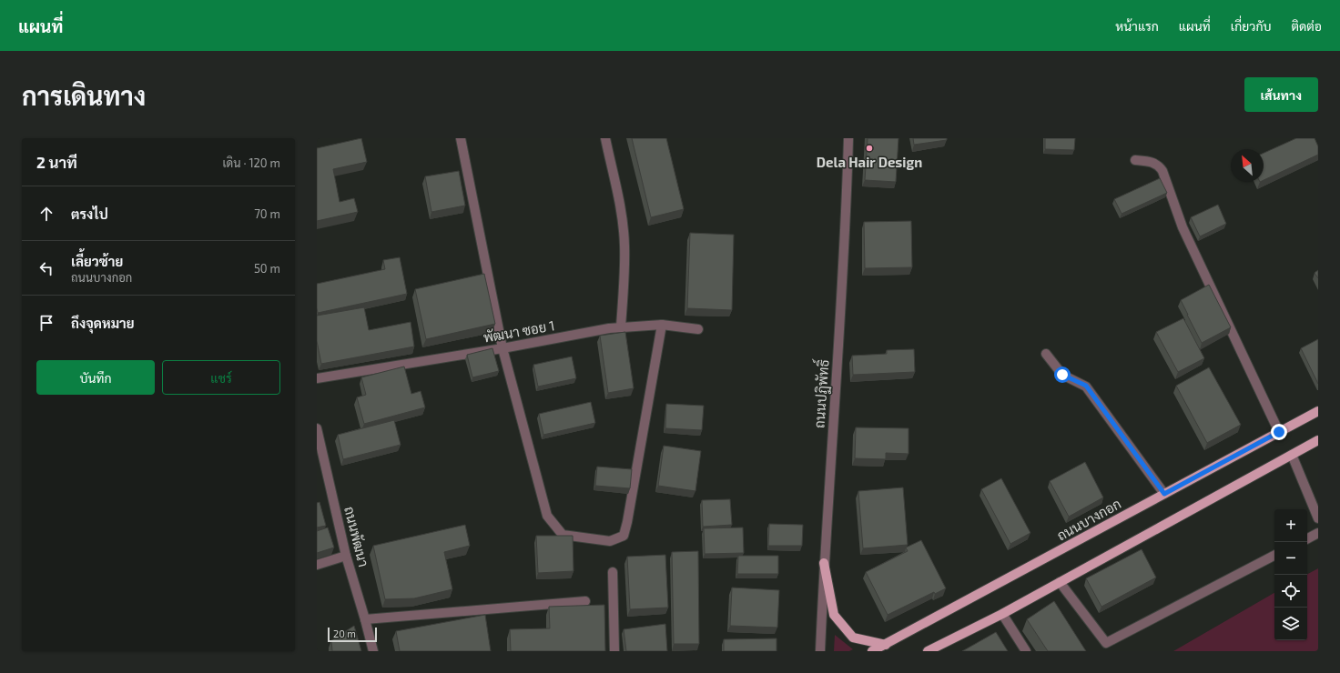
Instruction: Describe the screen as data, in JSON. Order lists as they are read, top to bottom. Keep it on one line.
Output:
{"streets":{"main road":["ถนนบางกอก"],"street":["พัฒนา ซอย 1","ถนนปฏิพัทธิ์","ถนนพัฒนา"]},"places":["Dela Hair Design"],"scale_bar":"20 m","north":"top left","page":{"header":"แผนที่","nav":["หน้าแรก","แผนที่","เกี่ยวกับ","ติดต่อ"],"buttons":["เส้นทาง",["บันทึก","แชร์"]],"title":"การเดินทาง","heading":["2 นาที","เดิน · 120 m"],"list":[["ตรงไป","70 m"],["เลี้ยวซ้าย","ถนนบางกอก","50 m"],"ถึงจุดหมาย"],"map_buttons":["+","−"],"scale":"20 m"}}
